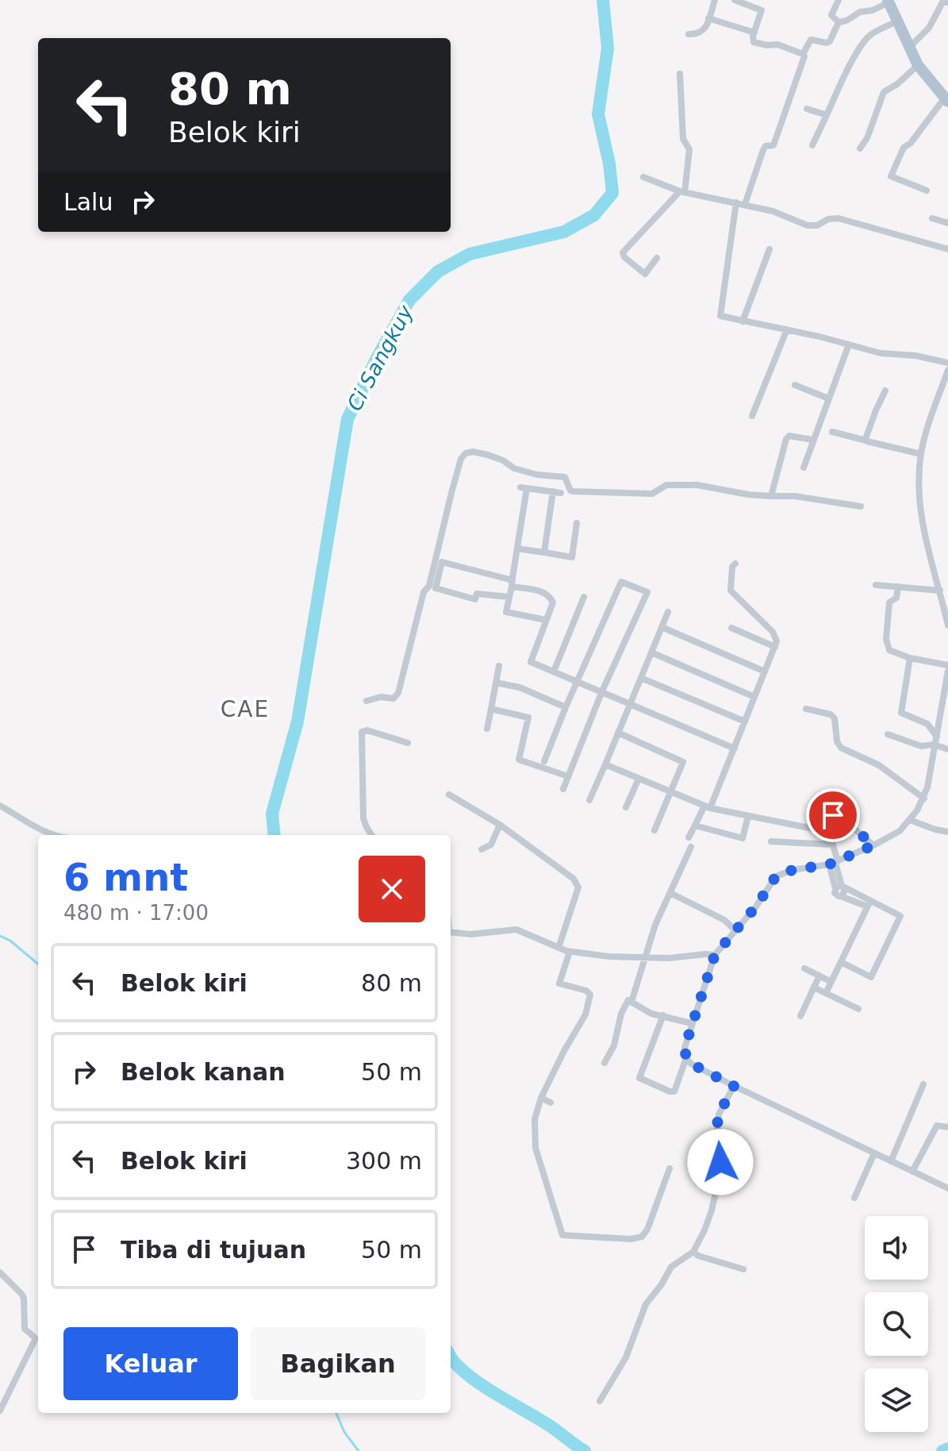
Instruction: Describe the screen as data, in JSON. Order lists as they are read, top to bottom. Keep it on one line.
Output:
{"districts":["CAE"],"water":["Ci Sangkuy"],"page":{"turn":["80 m","Belok kiri"],"then":"Lalu","heading":["6 mnt","480 m · 17:00"],"list":[{"name":"Belok kiri","value":"80 m"},{"name":"Belok kanan","value":"50 m"},{"name":"Belok kiri","value":"300 m"},{"name":"Tiba di tujuan","value":"50 m"}],"buttons":["Keluar","Bagikan"]}}
